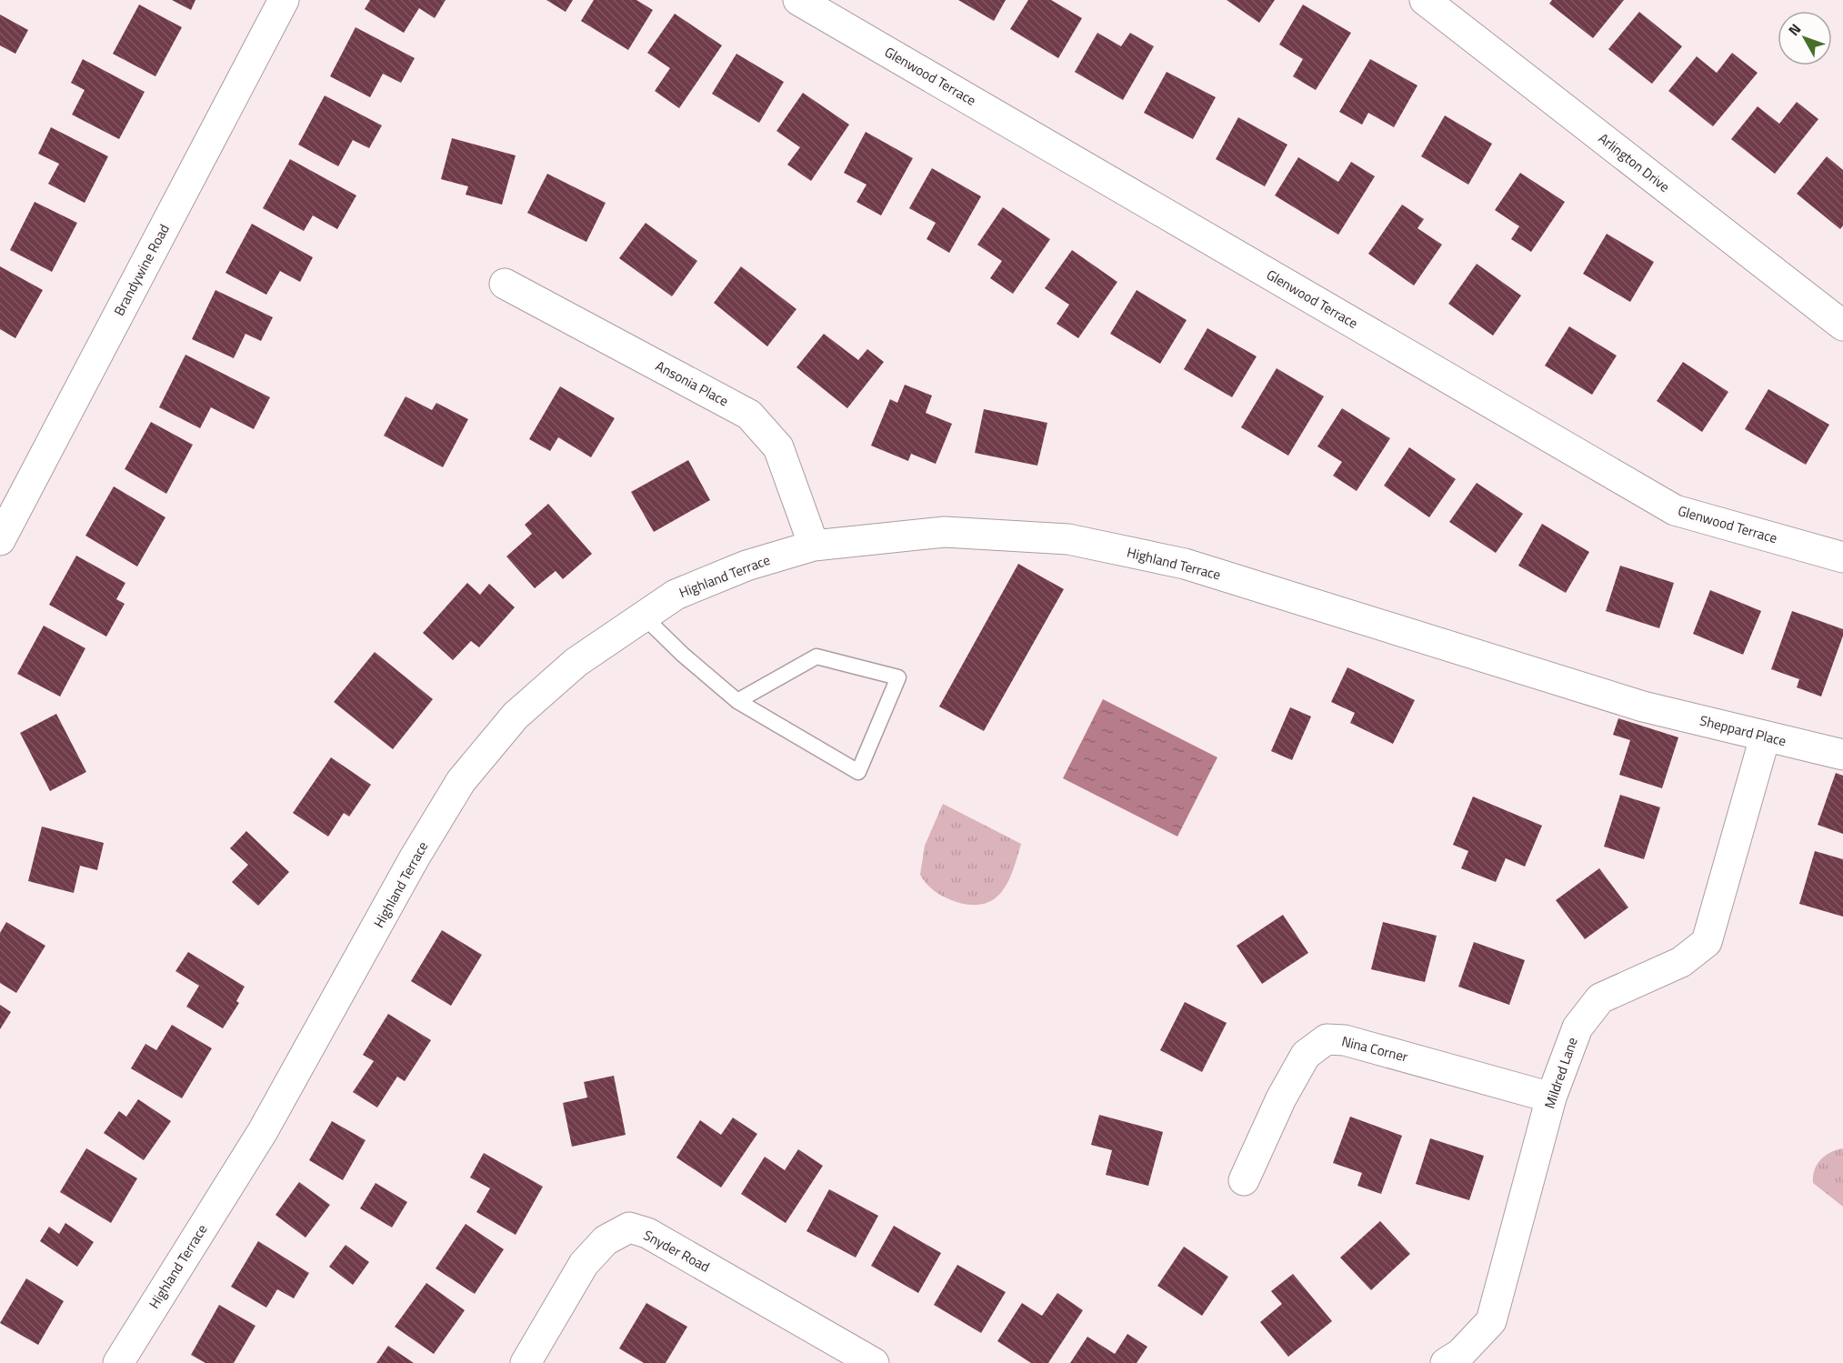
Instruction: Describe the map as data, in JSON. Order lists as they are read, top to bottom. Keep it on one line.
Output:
{"streets":{"street":["Glenwood Terrace","Arlington Drive","Brandywine Road","Ansonia Place","Highland Terrace","Sheppard Place","Nina Corner","Mildred Lane","Snyder Road"]},"crossings":[["Ansonia Place","Highland Terrace"],["Highland Terrace","Sheppard Place"],["Sheppard Place","Mildred Lane"],["Nina Corner","Mildred Lane"]],"north":"top left"}
